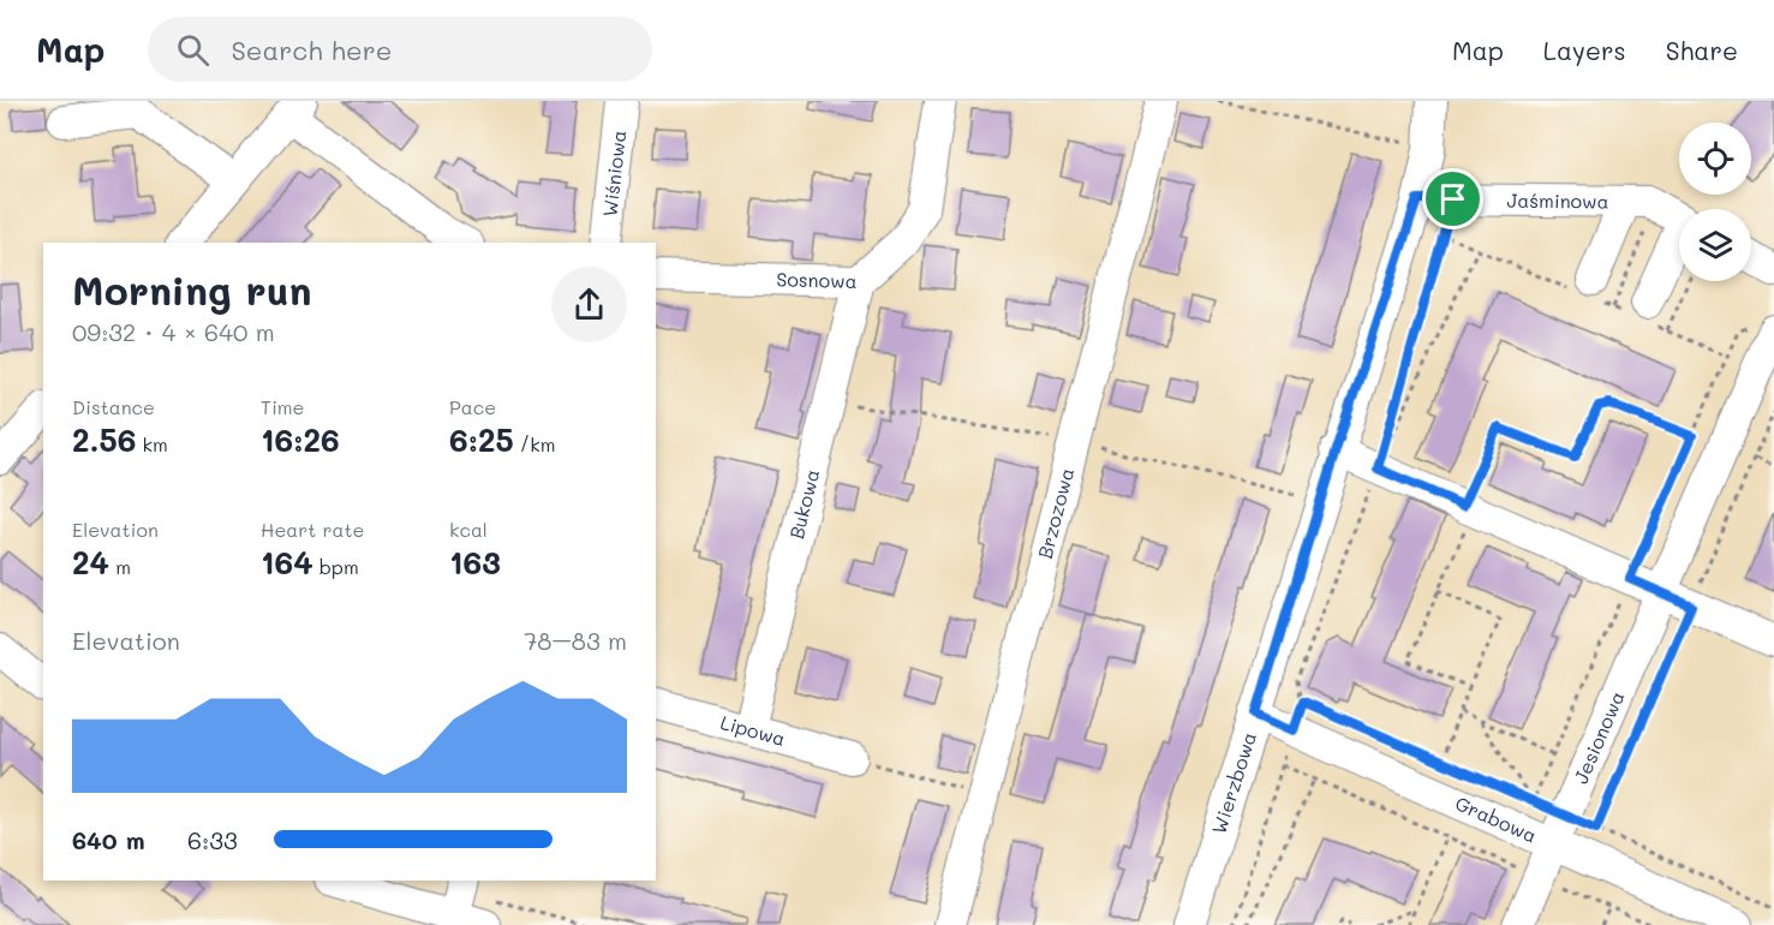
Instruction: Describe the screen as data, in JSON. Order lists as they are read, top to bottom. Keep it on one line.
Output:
{"streets":{"street":["Wiśniowa","Jaśminowa","Sosnowa","Bukowa","Brzozowa","Lipowa","Jesionowa","Wierzbowa","Grabowa"]},"crossings":[["Jaśminowa","Wierzbowa"],["Sosnowa","Bukowa"],["Bukowa","Lipowa"],["Jesionowa","Grabowa"],["Wierzbowa","Grabowa"]],"page":{"header":"Map","search":"Search here","nav":["Map","Layers","Share"],"heading":["Morning run","09:32 · 4 × 640 m"],"stats":[["Distance","2.56 km"],["Time","16:26"],["Pace","6:25 /km"],["Elevation","24 m"],["Heart rate","164 bpm"],["kcal","163"]],"chart":["Elevation","78–83 m"],"list":[{"name":"640 m","note":"6:33"}]}}
